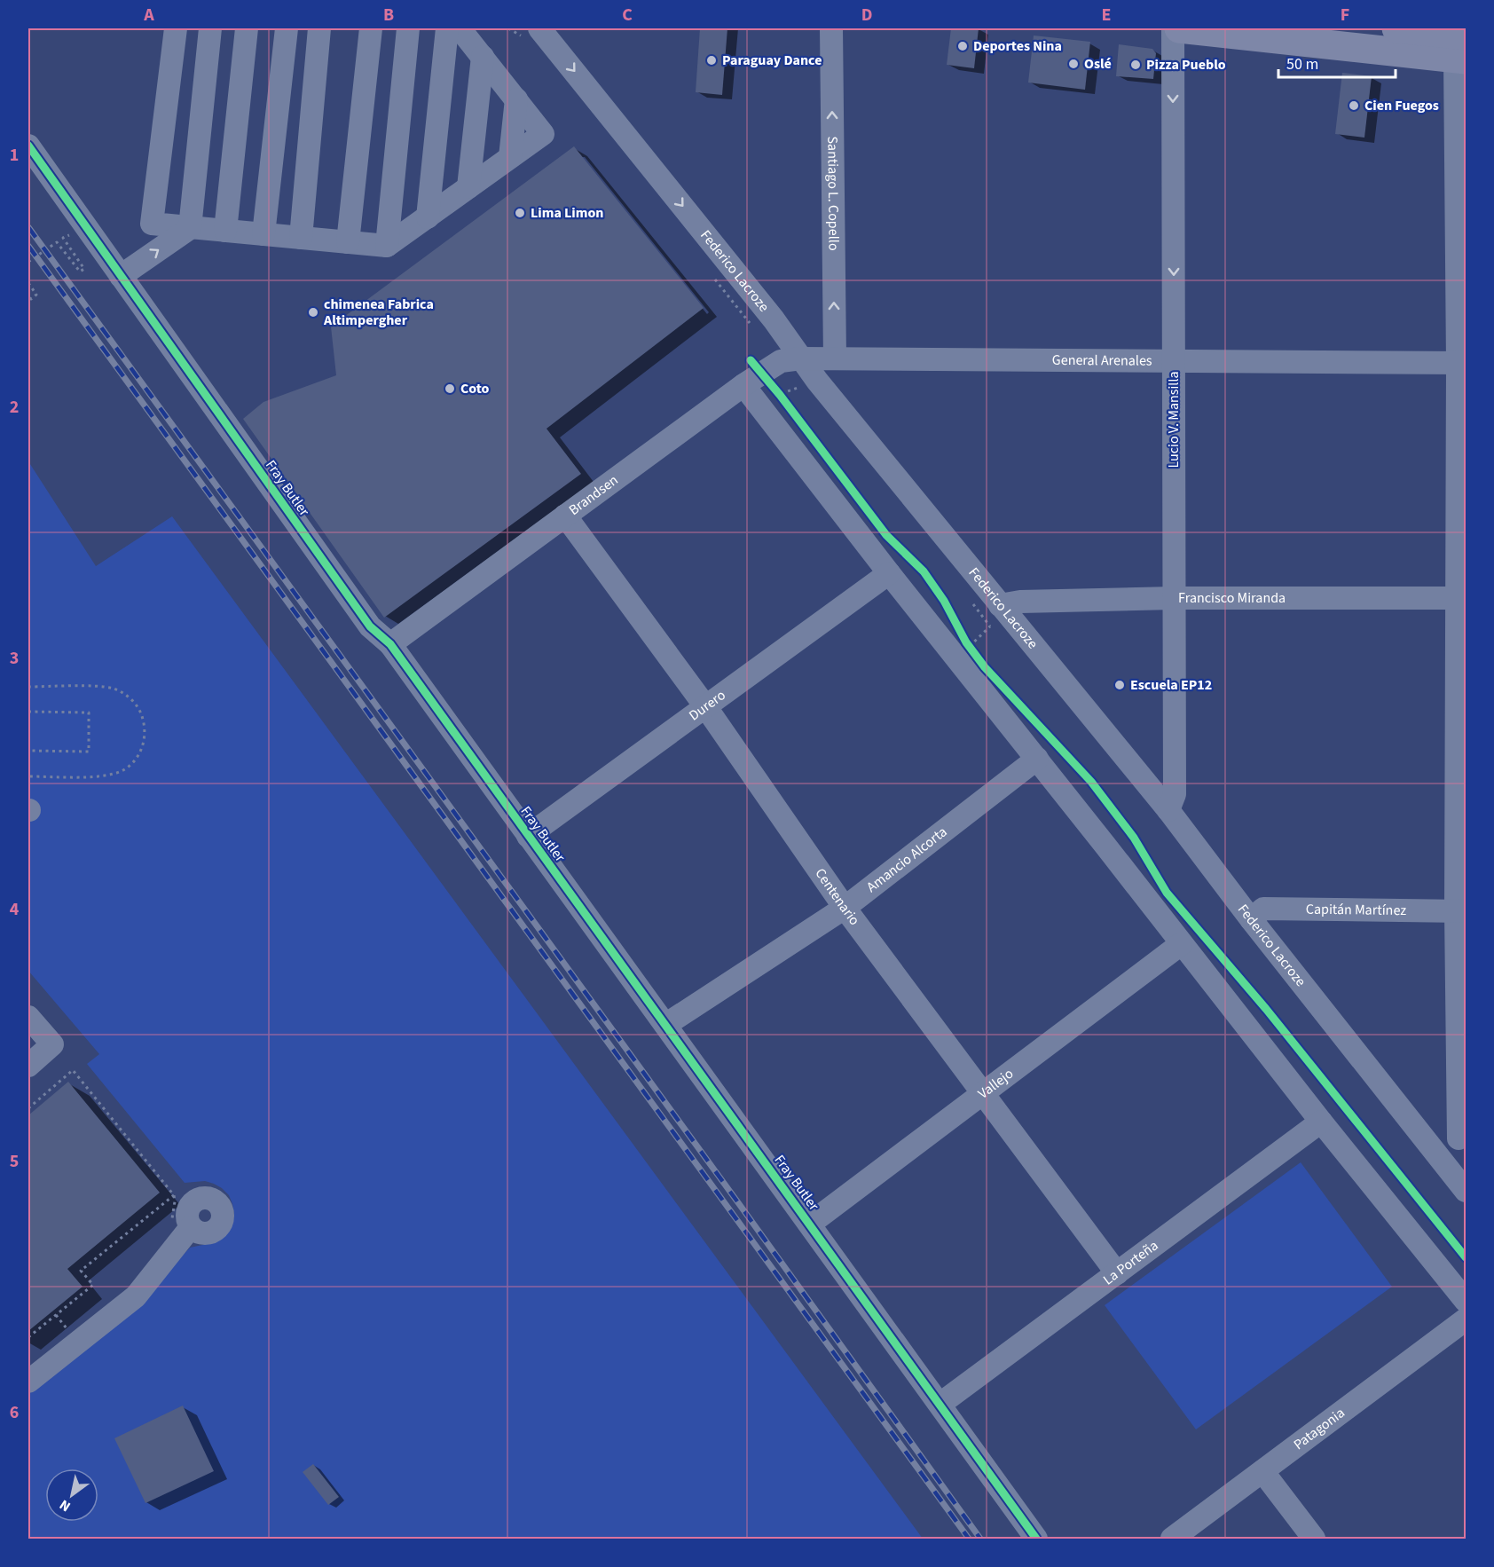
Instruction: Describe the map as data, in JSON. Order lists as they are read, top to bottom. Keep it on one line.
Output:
{"streets":{"street":["Santiago L. Copello","Federico Lacroze","General Arenales","Lucio V. Mansilla","Fray Butler","Brandsen","Francisco Miranda","Durero","Amancio Alcorta","Centenario","Capitán Martínez","Vallejo","La Porteña","Patagonia"]},"crossings":[["Santiago L. Copello","General Arenales"],["Federico Lacroze","General Arenales"],["Federico Lacroze","Lucio V. Mansilla"],["Federico Lacroze","Brandsen"],["Federico Lacroze","Francisco Miranda"],["Federico Lacroze","Capitán Martínez"],["General Arenales","Lucio V. Mansilla"],["General Arenales","Brandsen"],["Lucio V. Mansilla","Francisco Miranda"],["Fray Butler","Brandsen"],["Fray Butler","Durero"],["Fray Butler","Amancio Alcorta"],["Fray Butler","Vallejo"],["Fray Butler","La Porteña"],["Brandsen","Centenario"],["Durero","Centenario"],["Amancio Alcorta","Centenario"],["Centenario","Vallejo"],["Centenario","La Porteña"]],"one_way":["Santiago L. Copello","Lucio V. Mansilla"],"places":["Deportes Nina","Paraguay Dance","Oslé","Pizza Pueblo","Cien Fuegos","Lima Limon","chimenea Fabrica Altimpergher","Coto","Escuela EP12"],"scale_bar":"50 m","north":"bottom left","grid":{"columns":["A","B","C","D","E","F"],"rows":["1","2","3","4","5","6"]}}
